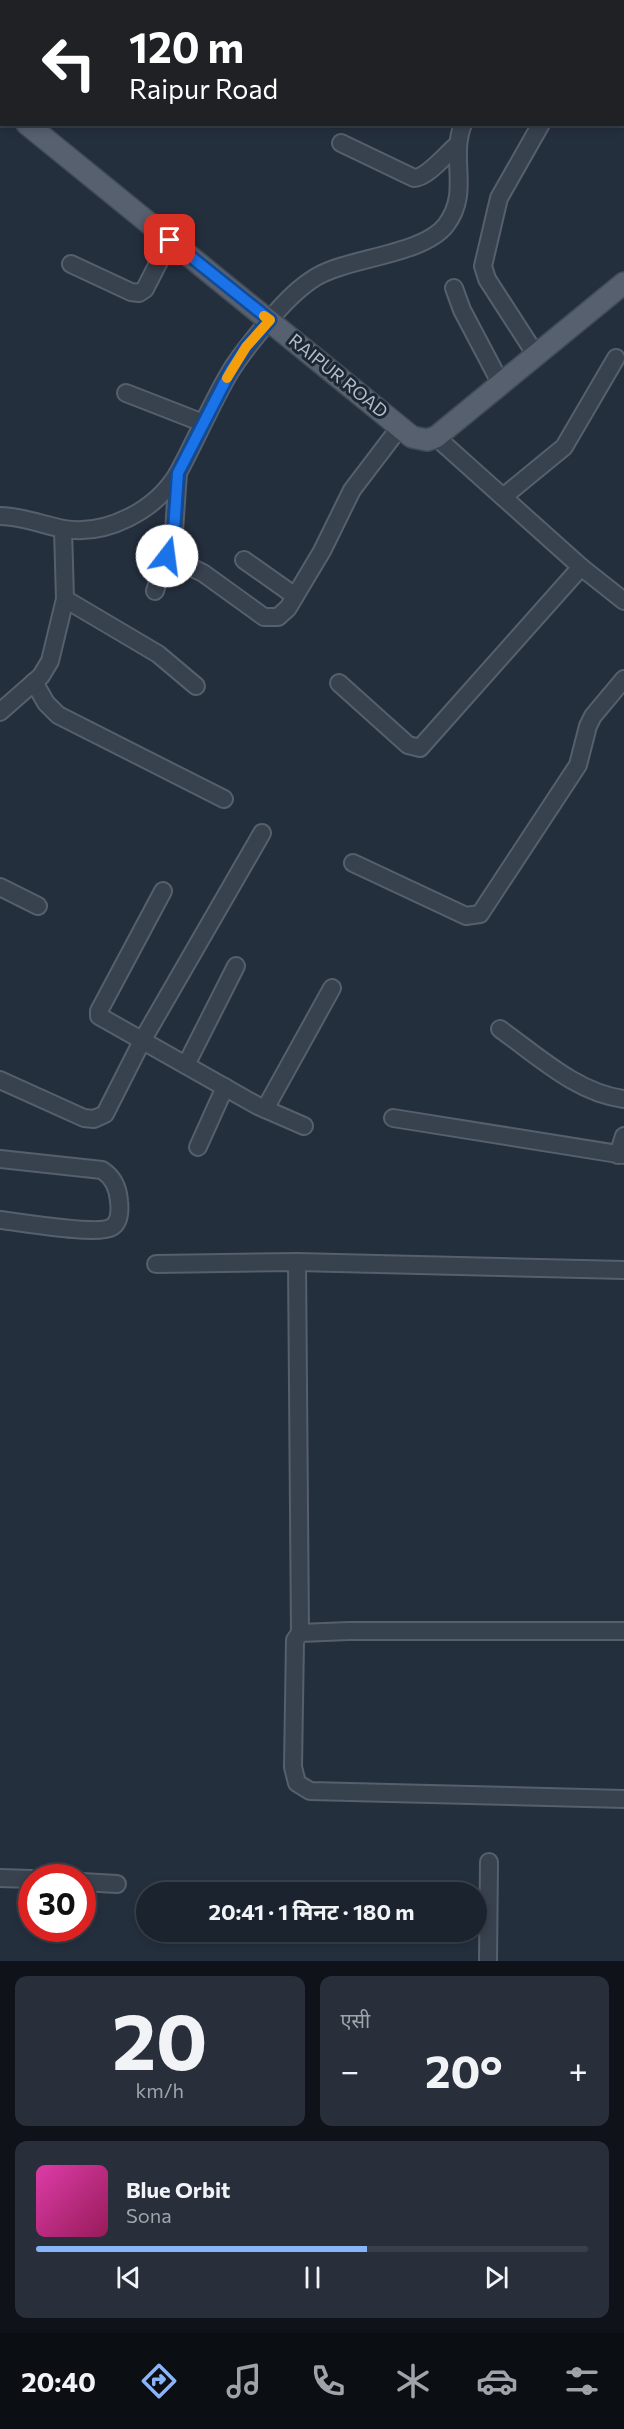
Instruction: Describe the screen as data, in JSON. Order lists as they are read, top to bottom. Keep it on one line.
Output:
{"streets":{"main road":["RAIPUR ROAD"]},"page":{"turn":["120 m","Raipur Road"],"limit":"30","trip":"20:41 · 1 मिनट · 180 m","tile":[["20","km/h"],"एसी"],"heat":["−","20°","+"],"song":["Blue Orbit","Sona"],"tabs":"20:40"}}
